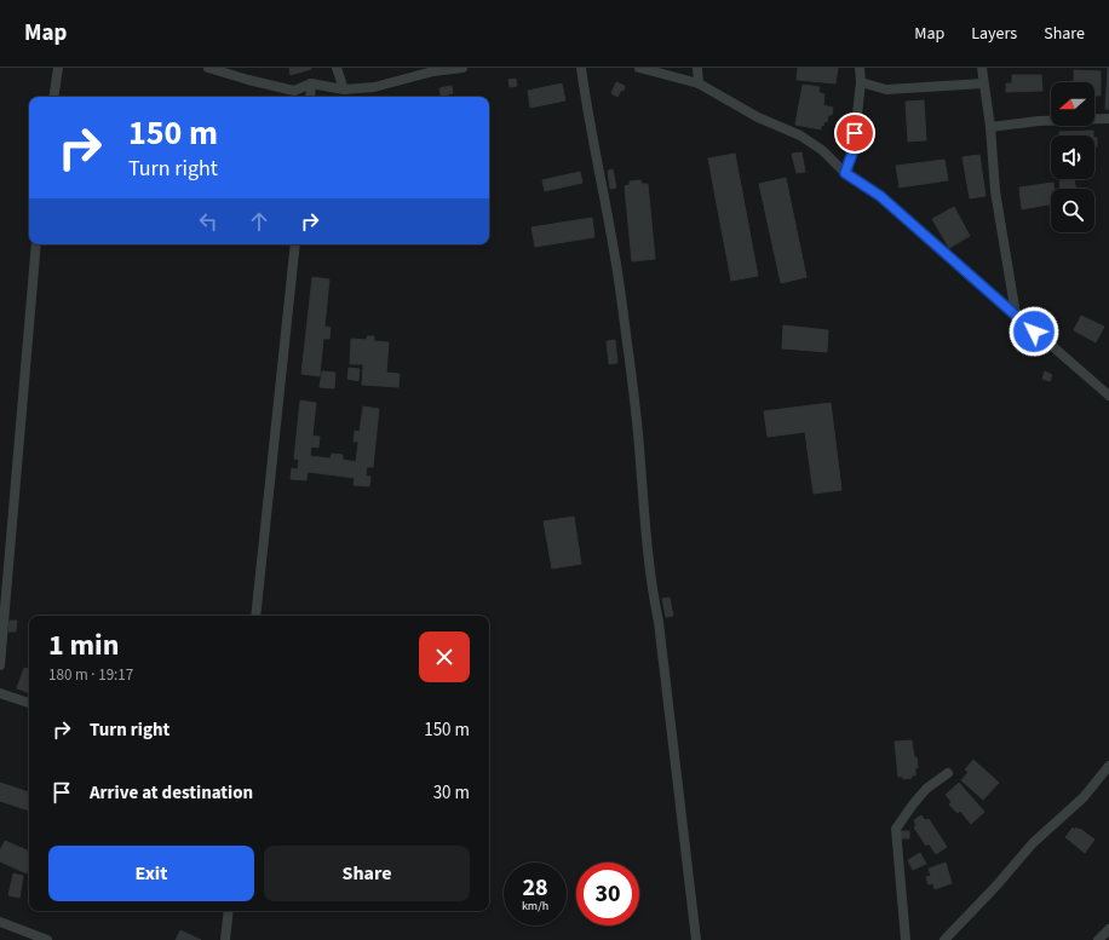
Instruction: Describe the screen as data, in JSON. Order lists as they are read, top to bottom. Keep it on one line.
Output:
{"north":"left","page":{"header":"Map","nav":["Map","Layers","Share"],"turn":["150 m","Turn right"],"heading":["1 min","180 m · 19:17"],"list":[{"name":"Turn right","value":"150 m"},{"name":"Arrive at destination","value":"30 m"}],"buttons":["Exit","Share"],"speed":"28 km/h","limit":"30"}}
